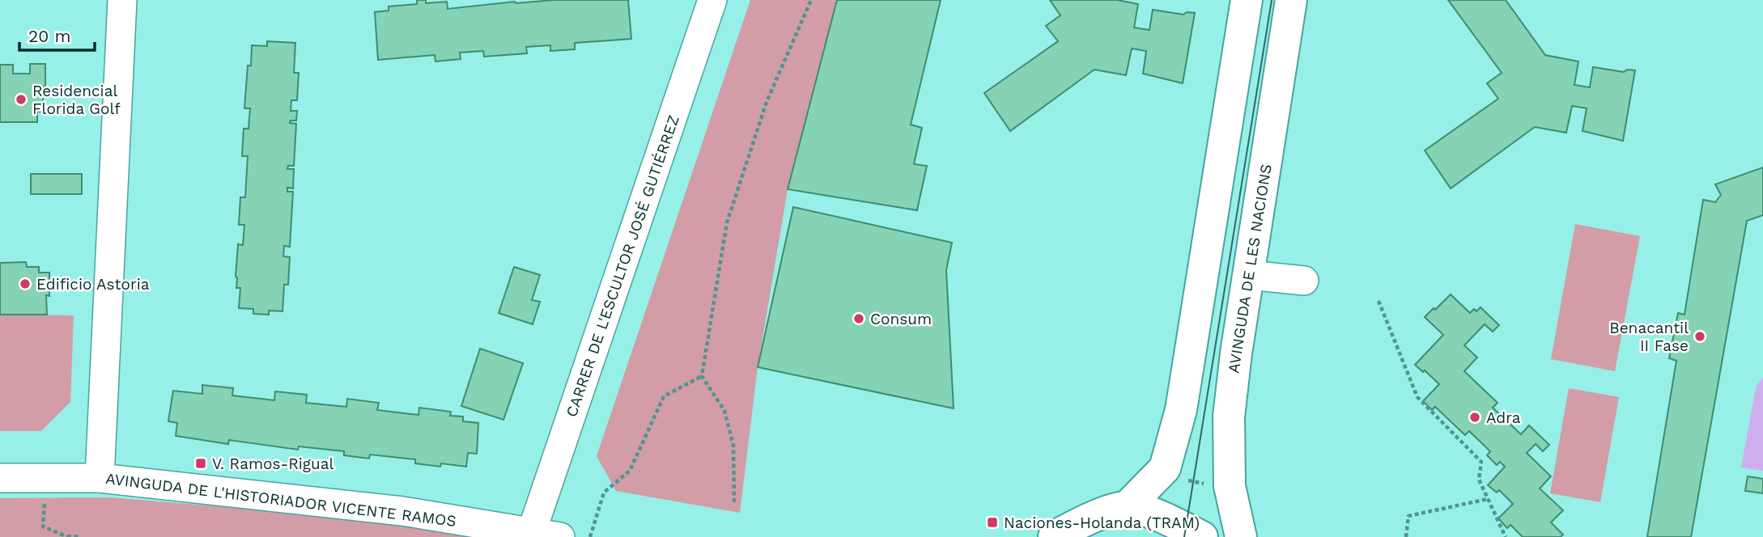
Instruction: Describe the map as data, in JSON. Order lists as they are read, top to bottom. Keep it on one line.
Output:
{"streets":{"main road":["AVINGUDA DE LES NACIONS"],"street":["CARRER DE L'ESCULTOR JOSÉ GUTIÉRREZ","AVINGUDA DE L'HISTORIADOR VICENTE RAMOS"]},"crossings":[["CARRER DE L'ESCULTOR JOSÉ GUTIÉRREZ","AVINGUDA DE L'HISTORIADOR VICENTE RAMOS"]],"places":{"other":["Residencial Florida Golf","Edificio Astoria","Consum","Benacantil II Fase","Adra"],"transit":["V. Ramos-Rigual","Naciones-Holanda (TRAM)"]},"scale_bar":"20 m"}
